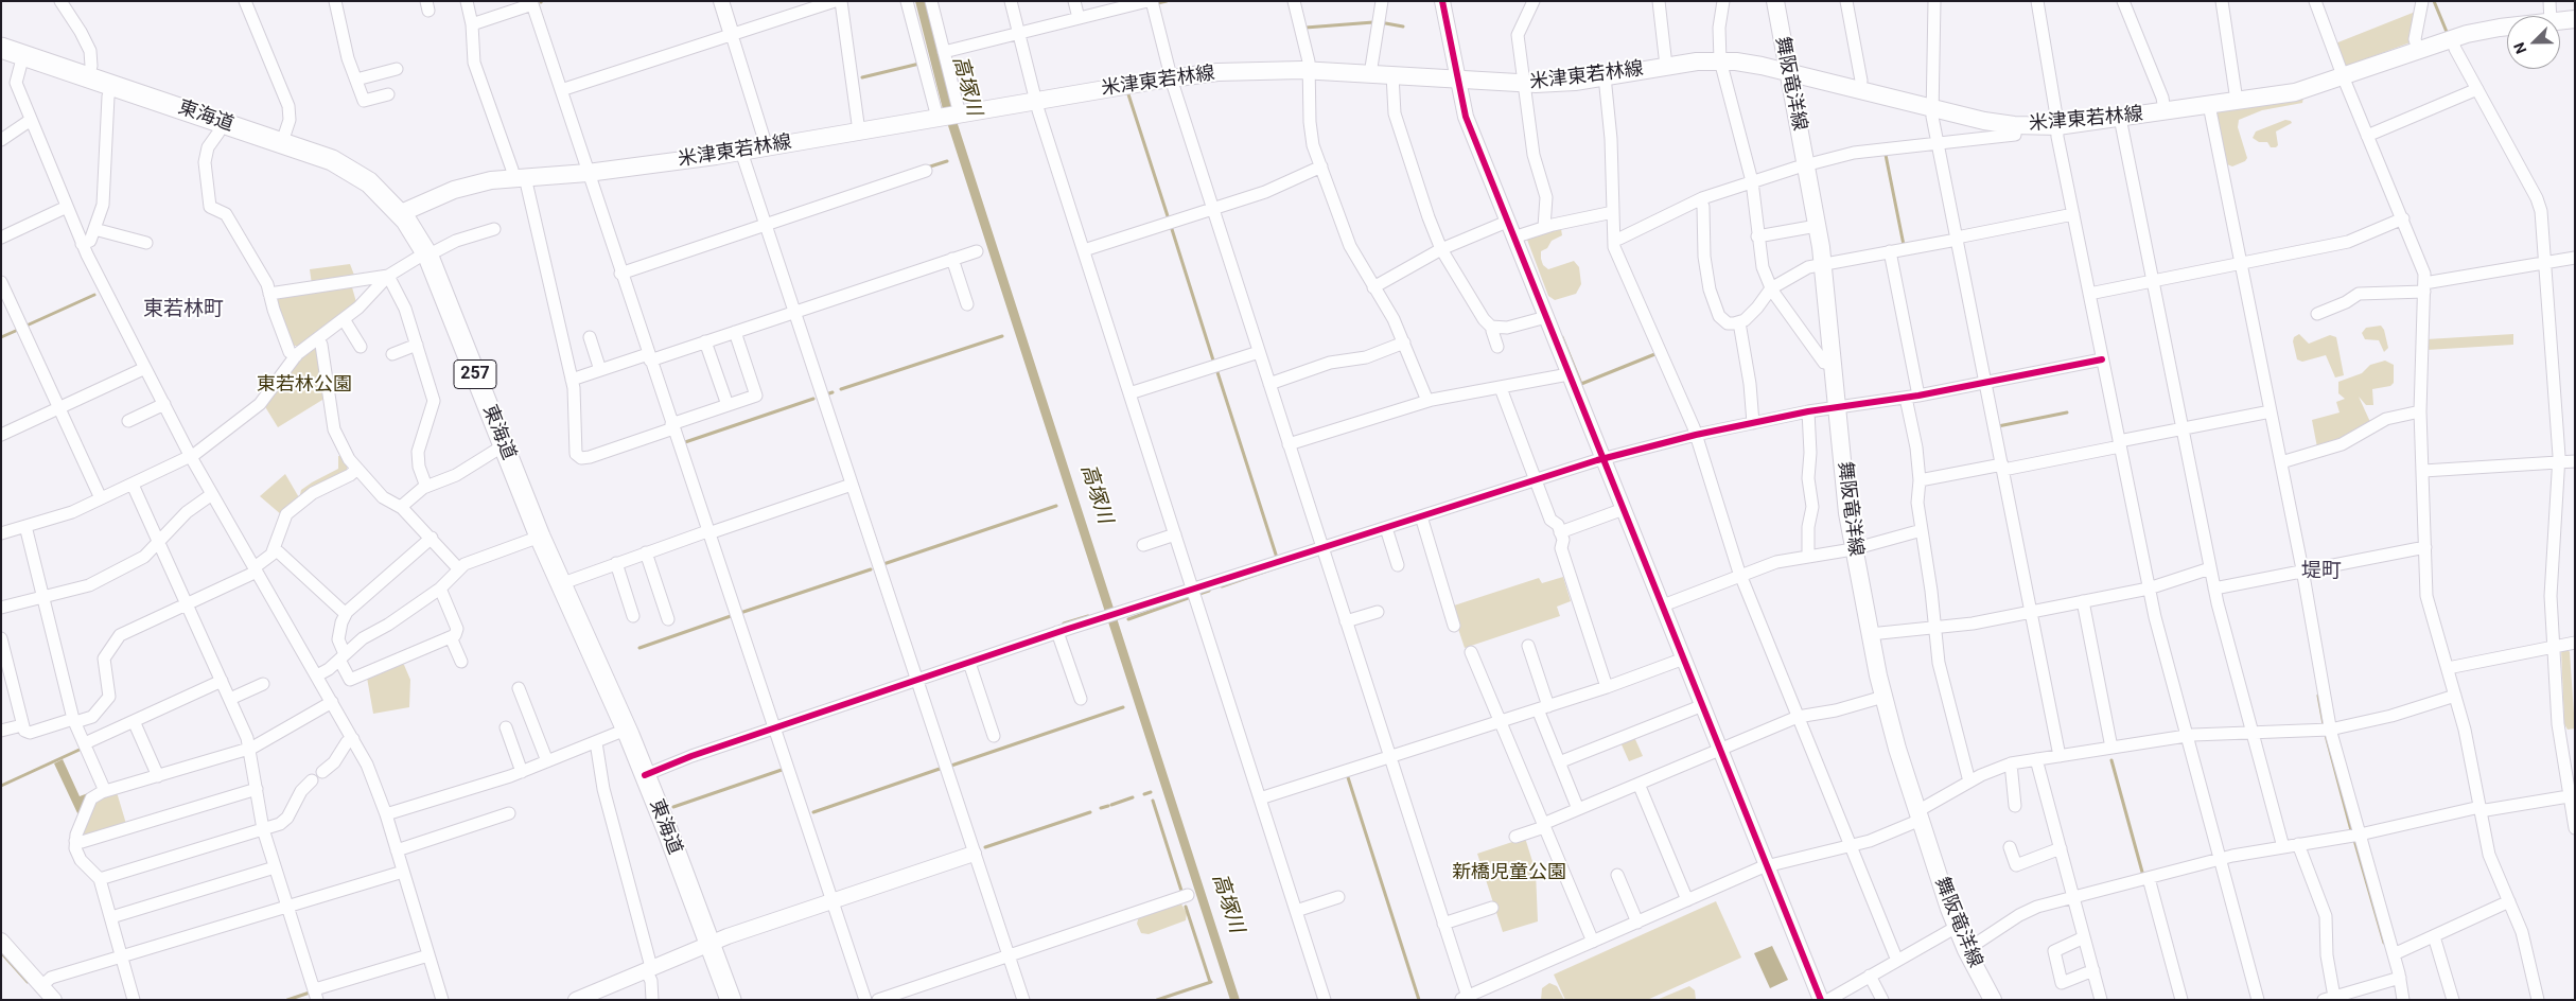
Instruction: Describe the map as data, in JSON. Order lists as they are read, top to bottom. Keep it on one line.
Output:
{"streets":{"highway":["東海道","257"],"main road":["米津東若林線","舞阪竜洋線"]},"crossings":[["米津東若林線","舞阪竜洋線"],["米津東若林線","東海道"]],"districts":["東若林町","堤町"],"water":["高塚川"],"parks":["東若林公園","新橋児童公園"],"north":"bottom left"}
